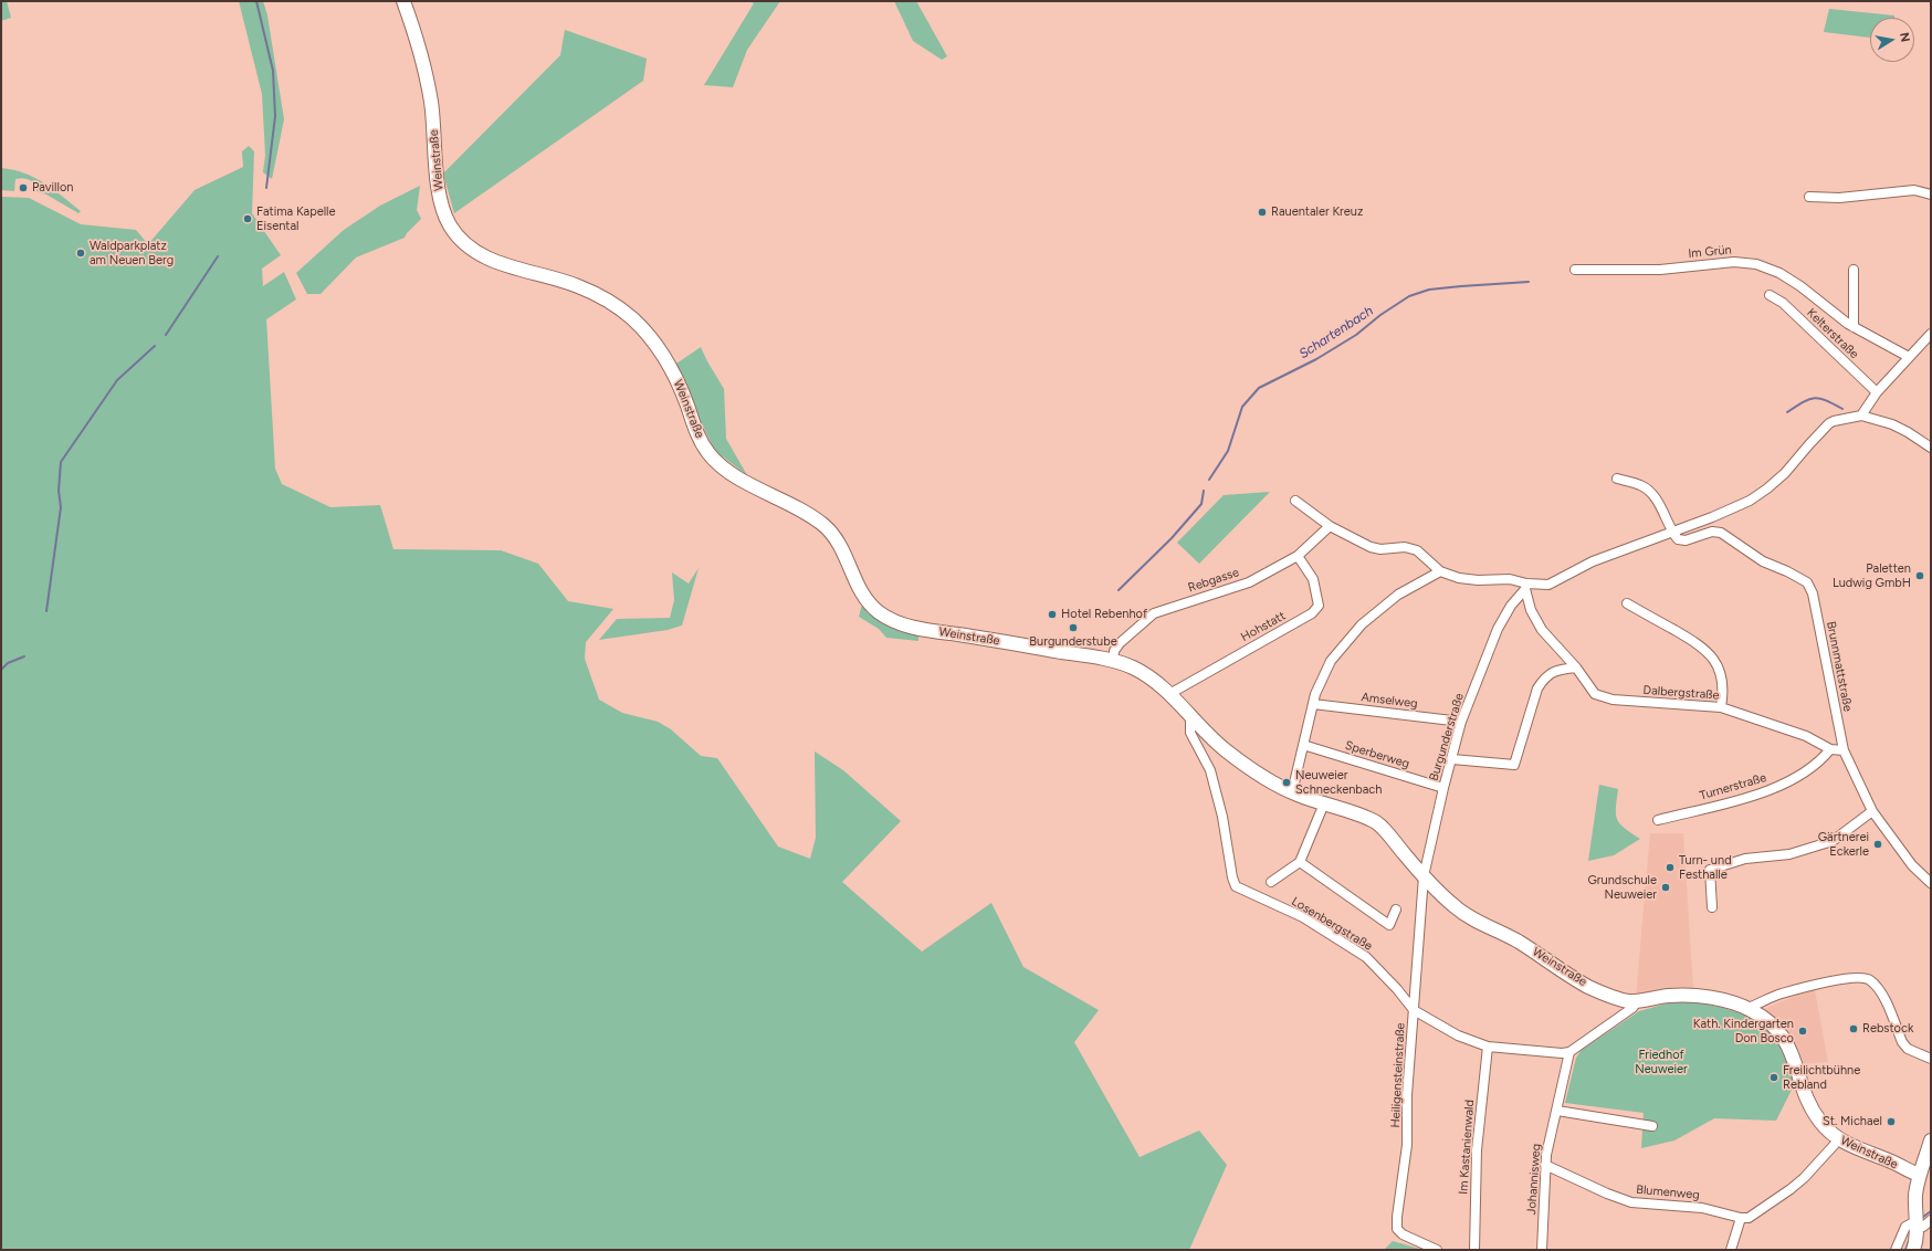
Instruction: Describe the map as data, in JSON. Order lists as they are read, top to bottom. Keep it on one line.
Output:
{"streets":{"main road":["Weinstraße"],"street":["Im Grün","Kelterstraße","Rebgasse","Hohstatt","Brunnmattstraße","Dalbergstraße","Amselweg","Burgunderstraße","Sperberweg","Turnerstraße","Losenbergstraße","Heiligensteinstraße","Im Kastanienwald","Johannisweg","Blumenweg"]},"crossings":[["Weinstraße","Rebgasse"],["Weinstraße","Hohstatt"],["Weinstraße","Burgunderstraße"],["Weinstraße","Losenbergstraße"],["Weinstraße","Heiligensteinstraße"],["Rebgasse","Hohstatt"],["Brunnmattstraße","Dalbergstraße"],["Dalbergstraße","Burgunderstraße"],["Dalbergstraße","Turnerstraße"],["Amselweg","Burgunderstraße"],["Burgunderstraße","Sperberweg"],["Burgunderstraße","Heiligensteinstraße"],["Losenbergstraße","Heiligensteinstraße"],["Losenbergstraße","Im Kastanienwald"],["Losenbergstraße","Johannisweg"],["Johannisweg","Blumenweg"]],"water":["Schartenbach"],"parks":["Friedhof Neuweier"],"places":["Pavillon","Rauentaler Kreuz","Fatima Kapelle Eisental","Waldparkplatz am Neuen Berg","Paletten Ludwig GmbH","Hotel Rebenhof","Burgunderstube","Neuweier Schneckenbach","Gärtnerei Eckerle","Turn- und Festhalle","Grundschule Neuweier","Rebstock","Kath. Kindergarten Don Bosco","Freilichtbühne Rebland","St. Michael"],"north":"right"}
